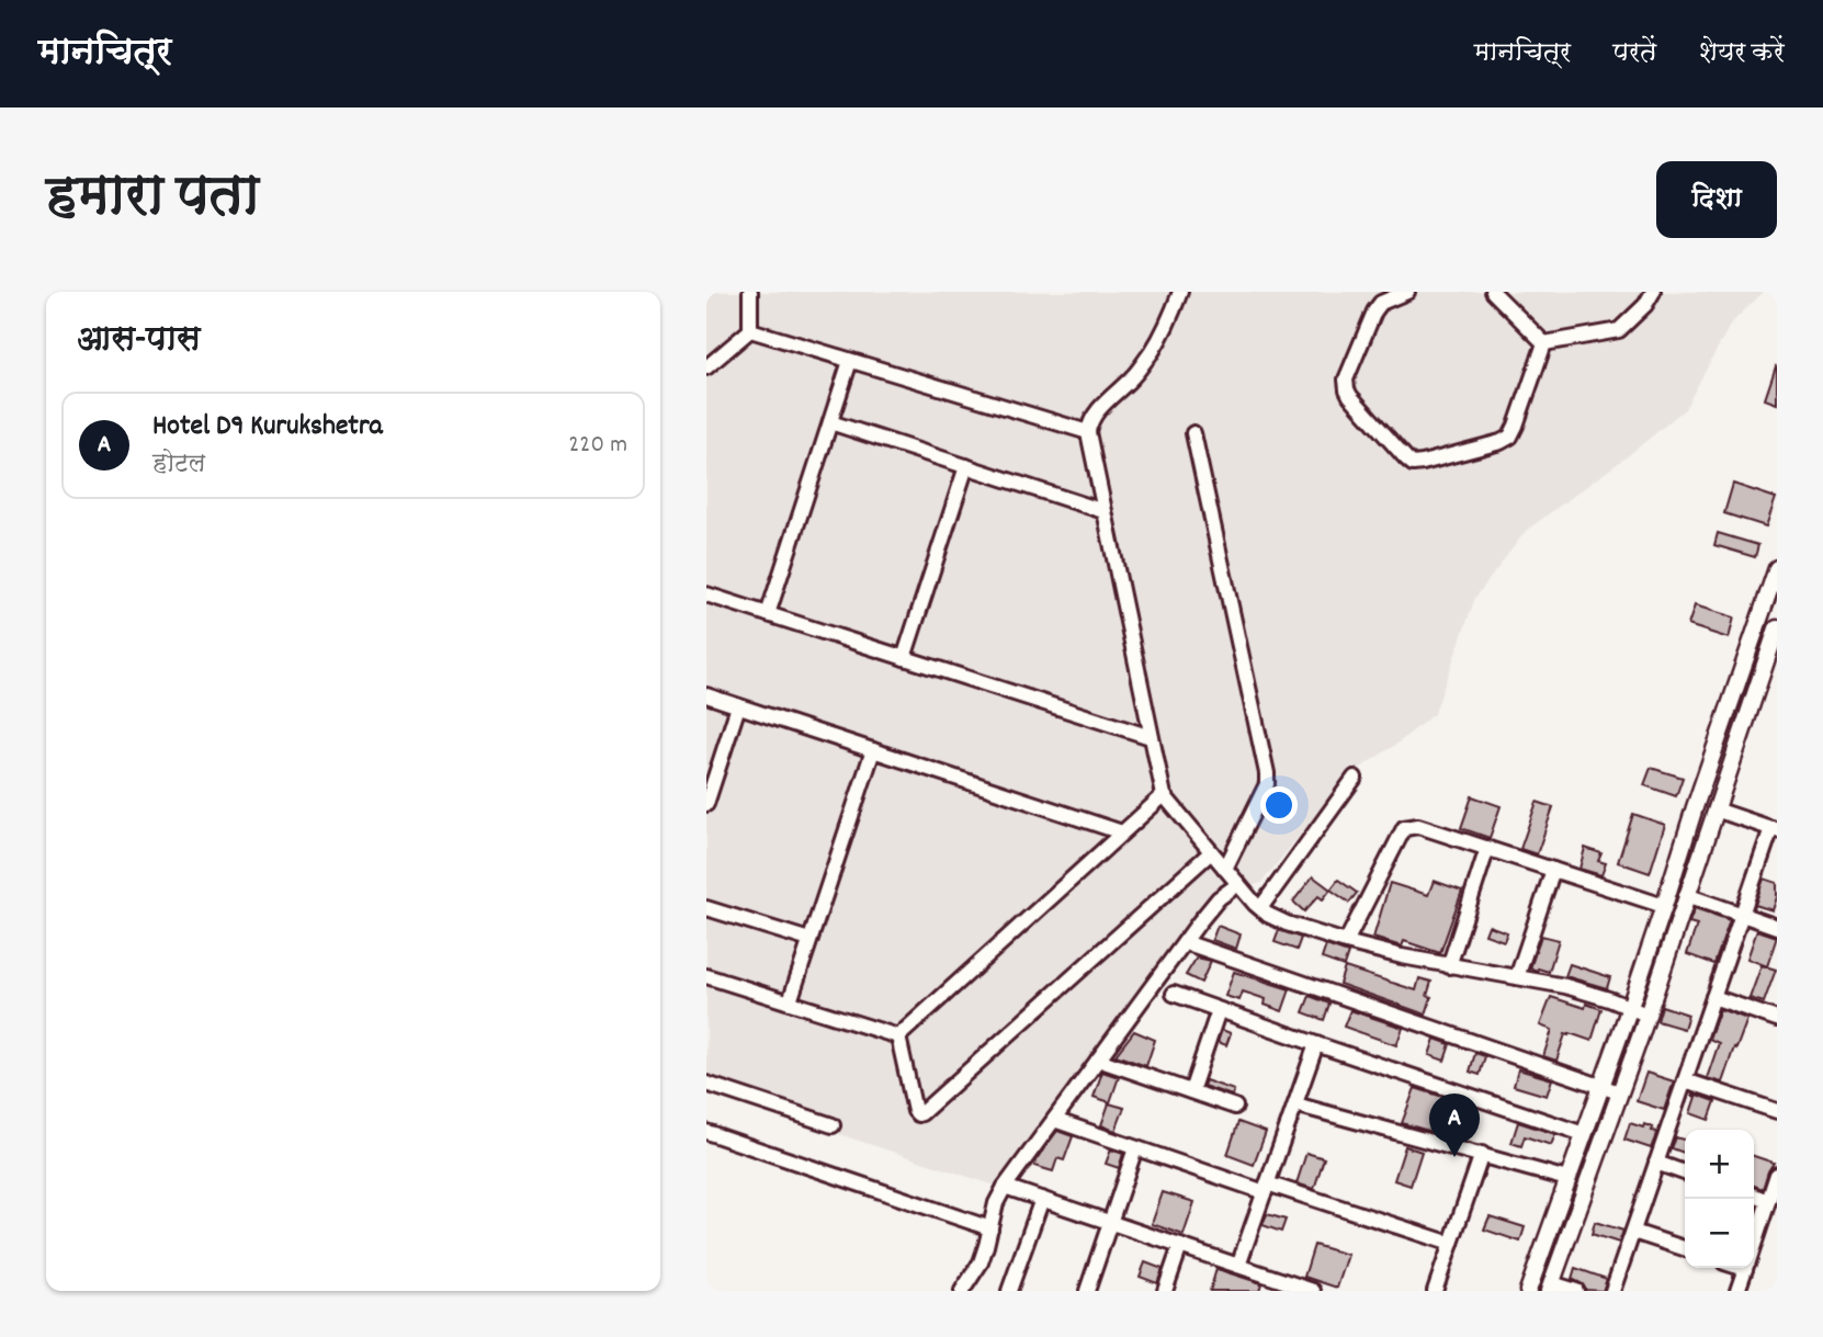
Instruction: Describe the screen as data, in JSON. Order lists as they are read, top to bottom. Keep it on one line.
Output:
{"page":{"header":"मानचित्र","nav":["मानचित्र","परतें","शेयर करें"],"title":"हमारा पता","buttons":"दिशा","heading":"आस-पास","list":[{"mark":"A","name":"Hotel D9 Kurukshetra","note":"होटल","value":"220 m"}],"pins":"A","map_buttons":["+","−"]}}
